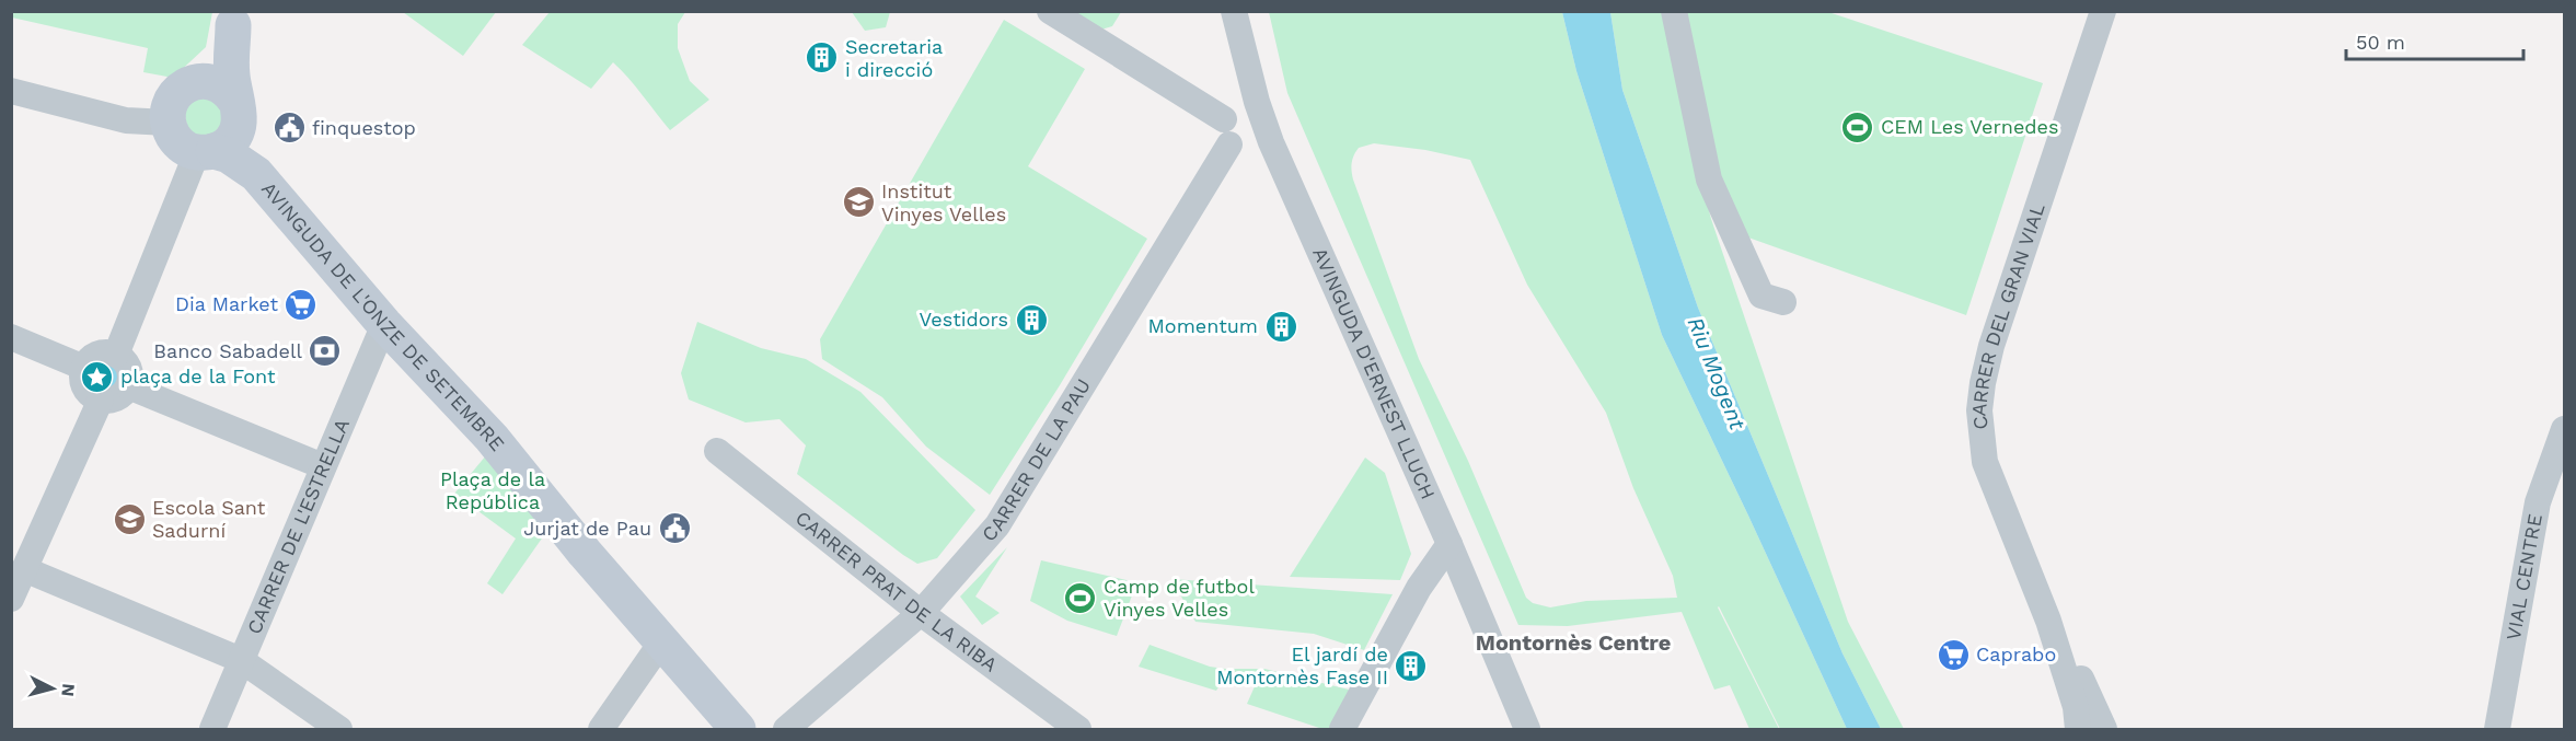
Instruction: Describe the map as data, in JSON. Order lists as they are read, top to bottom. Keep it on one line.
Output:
{"streets":{"street":["AVINGUDA DE L'ONZE DE SETEMBRE","CARRER DEL GRAN VIAL","AVINGUDA D'ERNEST LLUCH","CARRER DE LA PAU","CARRER DE L'ESTRELLA","VIAL CENTRE","CARRER PRAT DE LA RIBA"]},"crossings":[["AVINGUDA DE L'ONZE DE SETEMBRE","CARRER DE L'ESTRELLA"],["CARRER DE LA PAU","CARRER PRAT DE LA RIBA"]],"districts":["Montornès Centre"],"water":["Riu Mogent"],"parks":["Plaça de la República"],"places":{"building":["Secretaria i direcció","Vestidors","Momentum","El jardí de Montornès Fase II"],"sports":["CEM Les Vernedes","Camp de futbol Vinyes Velles"],"public building":["finquestop","Jurjat de Pau"],"school or university":["Institut Vinyes Velles","Escola Sant Sadurní"],"supermarket":["Dia Market","Caprabo"],"bank":["Banco Sabadell"],"place":["plaça de la Font"]},"scale_bar":"50 m","north":"right"}
